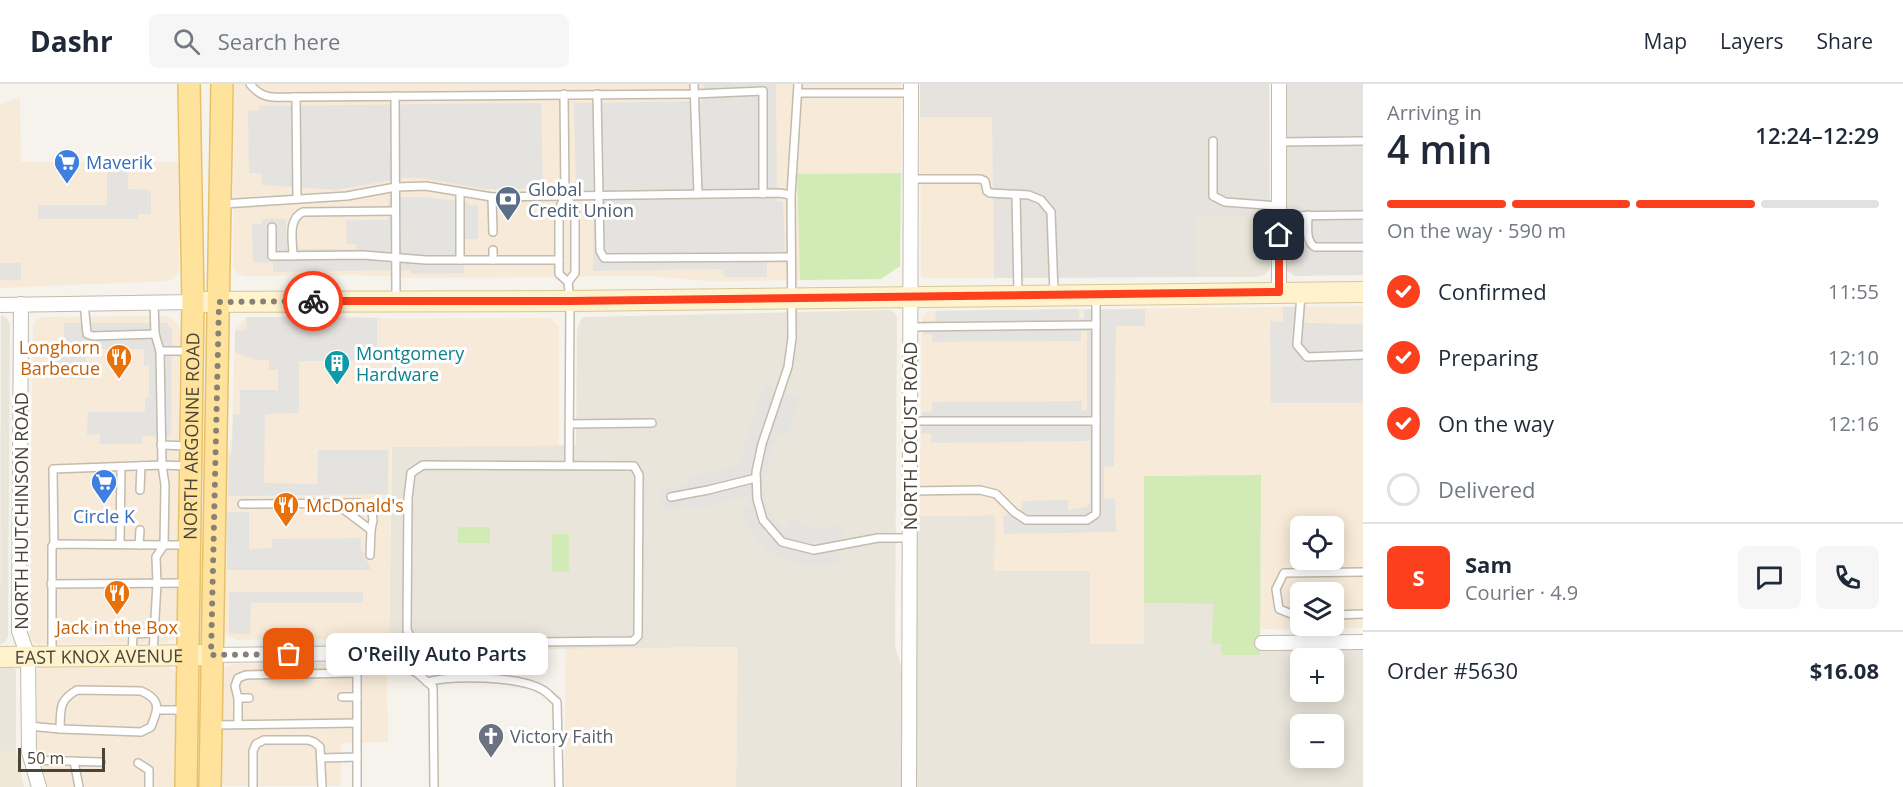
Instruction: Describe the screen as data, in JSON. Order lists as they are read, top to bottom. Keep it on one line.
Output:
{"streets":{"main road":["NORTH ARGONNE ROAD","EAST KNOX AVENUE"],"street":["NORTH LOCUST ROAD","NORTH HUTCHINSON ROAD"]},"crossings":[["NORTH ARGONNE ROAD","EAST KNOX AVENUE"],["NORTH HUTCHINSON ROAD","EAST KNOX AVENUE"]],"places":{"supermarket":["Maverik","Circle K"],"bank":["Global Credit Union"],"restaurant":["Longhorn Barbecue","McDonald's","Jack in the Box"],"building":["Montgomery Hardware"],"other":["O'Reilly Auto Parts"],"church":["Victory Faith"]},"scale_bar":"50 m","page":{"header":"Dashr","search":"Search here","nav":["Map","Layers","Share"],"heading":["4 min","Arriving in","12:24–12:29"],"panel":["Sam","Courier · 4.9","Order #5630","$16.08"],"bar":"On the way · 590 m","list":[["Confirmed","11:55"],["Preparing","12:10"],["On the way","12:16"],"Delivered"],"map_buttons":["+","−"],"round":"S","bubble":"O'Reilly Auto Parts","scale":"50 m"}}
